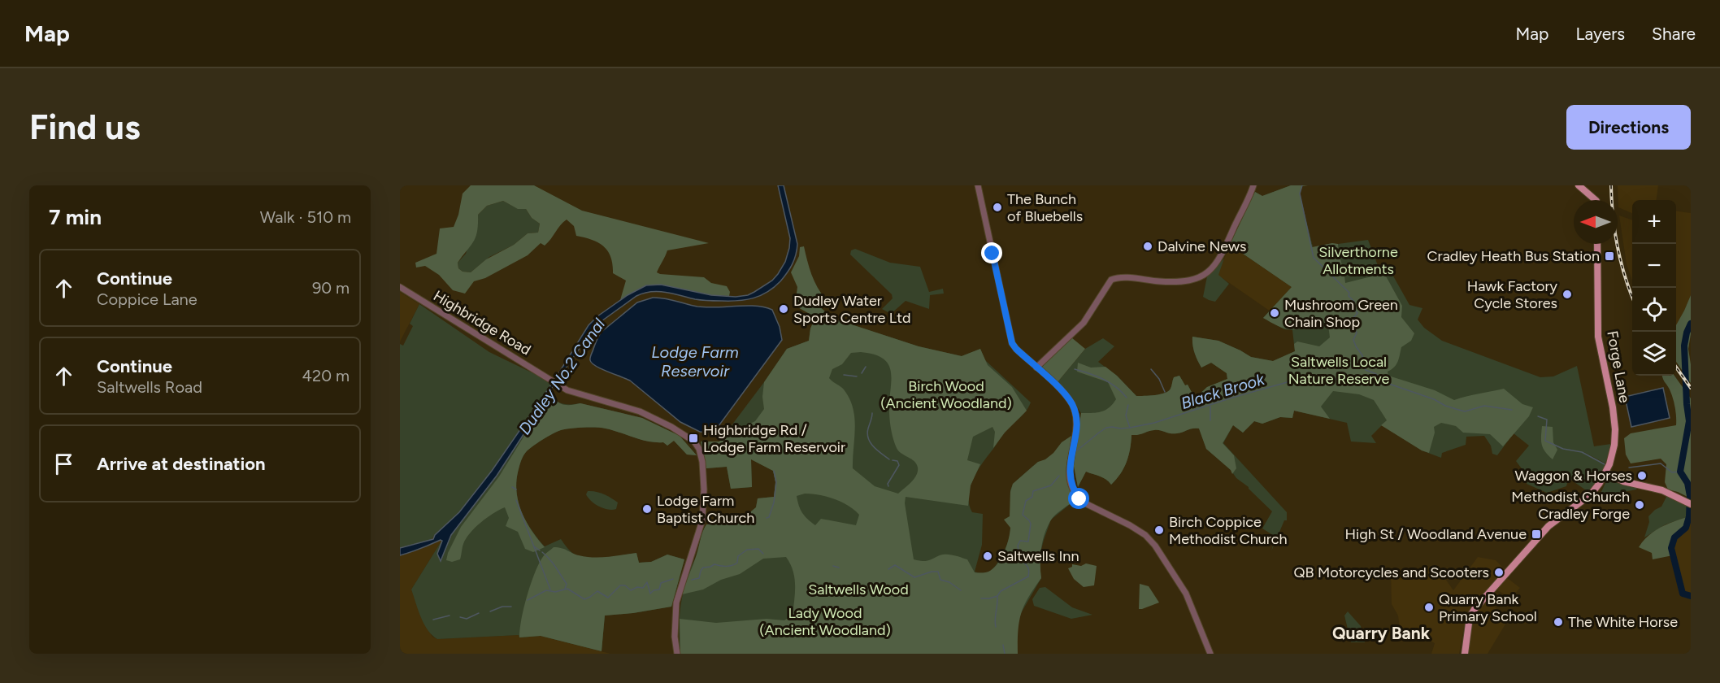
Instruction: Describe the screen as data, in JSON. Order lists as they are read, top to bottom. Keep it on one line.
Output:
{"streets":{"main road":["Forge Lane"],"street":["Highbridge Road"]},"districts":["Quarry Bank"],"water":["Lodge Farm Reservoir","Dudley No.2 Canal","Black Brook"],"parks":["Silverthorne Allotments","Saltwells Local Nature Reserve","Birch Wood (Ancient Woodland)","Saltwells Wood","Lady Wood (Ancient Woodland)"],"places":{"other":["The Bunch of Bluebells","Dalvine News","Hawk Factory Cycle Stores","Dudley Water Sports Centre Ltd","Mushroom Green Chain Shop","Waggon & Horses","Methodist Church Cradley Forge","Lodge Farm Baptist Church","Birch Coppice Methodist Church","Saltwells Inn","QB Motorcycles and Scooters","Quarry Bank Primary School","The White Horse"],"transit":["Cradley Heath Bus Station","Highbridge Rd / Lodge Farm Reservoir","High St / Woodland Avenue"]},"north":"left","page":{"header":"Map","nav":["Map","Layers","Share"],"buttons":"Directions","title":"Find us","heading":["7 min","Walk · 510 m"],"map_buttons":["+","−"],"list":[["Continue","Coppice Lane","90 m"],["Continue","Saltwells Road","420 m"],"Arrive at destination"]}}
